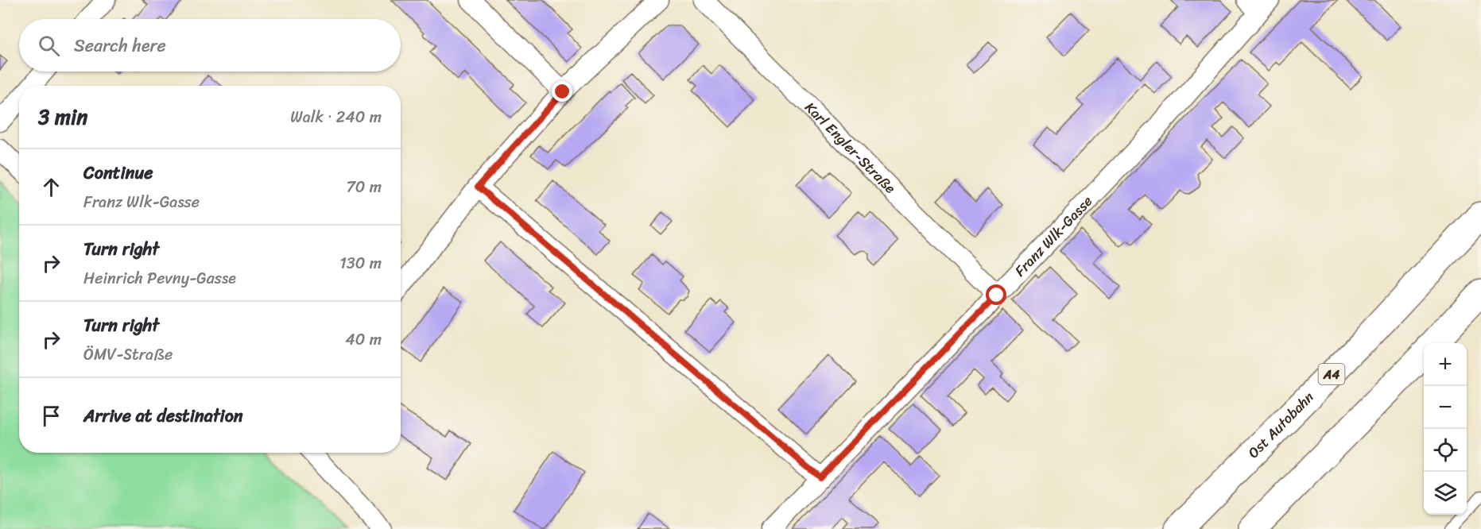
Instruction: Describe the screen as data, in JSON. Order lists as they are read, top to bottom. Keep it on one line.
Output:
{"streets":{"highway":["A4","Ost Autobahn"],"street":["Karl Engler-Straße","Franz Wlk-Gasse"]},"crossings":[["Karl Engler-Straße","Franz Wlk-Gasse"]],"page":{"search":"Search here","heading":["3 min","Walk · 240 m"],"list":[["Continue","Franz Wlk-Gasse","70 m"],["Turn right","Heinrich Pevny-Gasse","130 m"],["Turn right","ÖMV-Straße","40 m"],"Arrive at destination"],"map_buttons":["+","−"]}}
